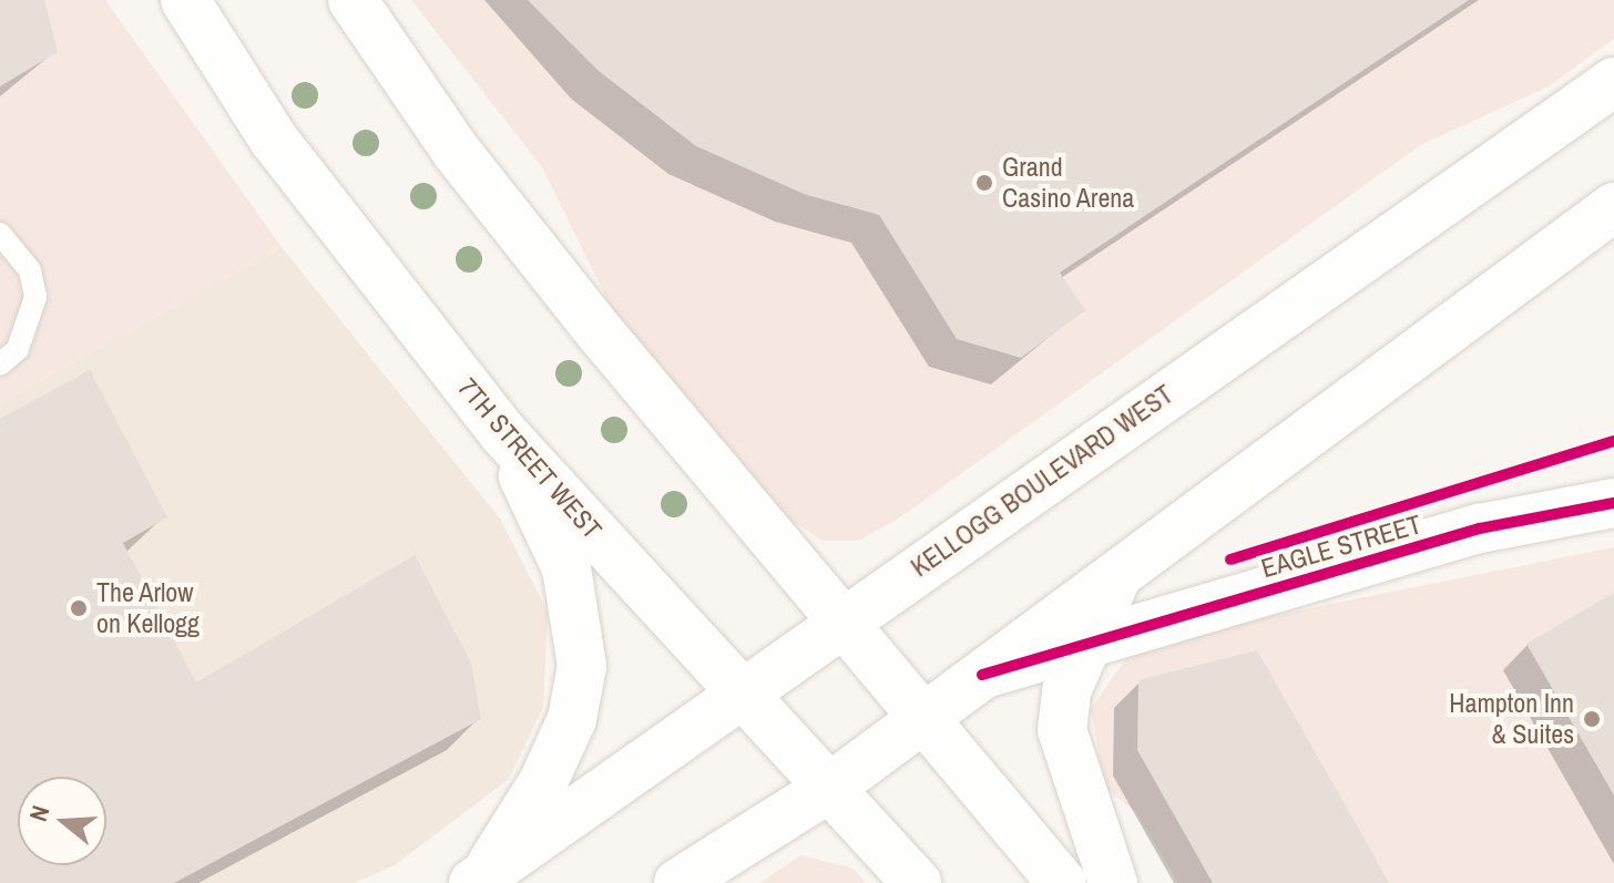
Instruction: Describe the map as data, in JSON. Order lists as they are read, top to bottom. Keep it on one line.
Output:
{"streets":{"main road":["7TH STREET WEST","KELLOGG BOULEVARD WEST","EAGLE STREET"]},"crossings":[["7TH STREET WEST","KELLOGG BOULEVARD WEST"]],"places":["Grand Casino Arena","The Arlow on Kellogg","Hampton Inn & Suites"],"north":"left"}
